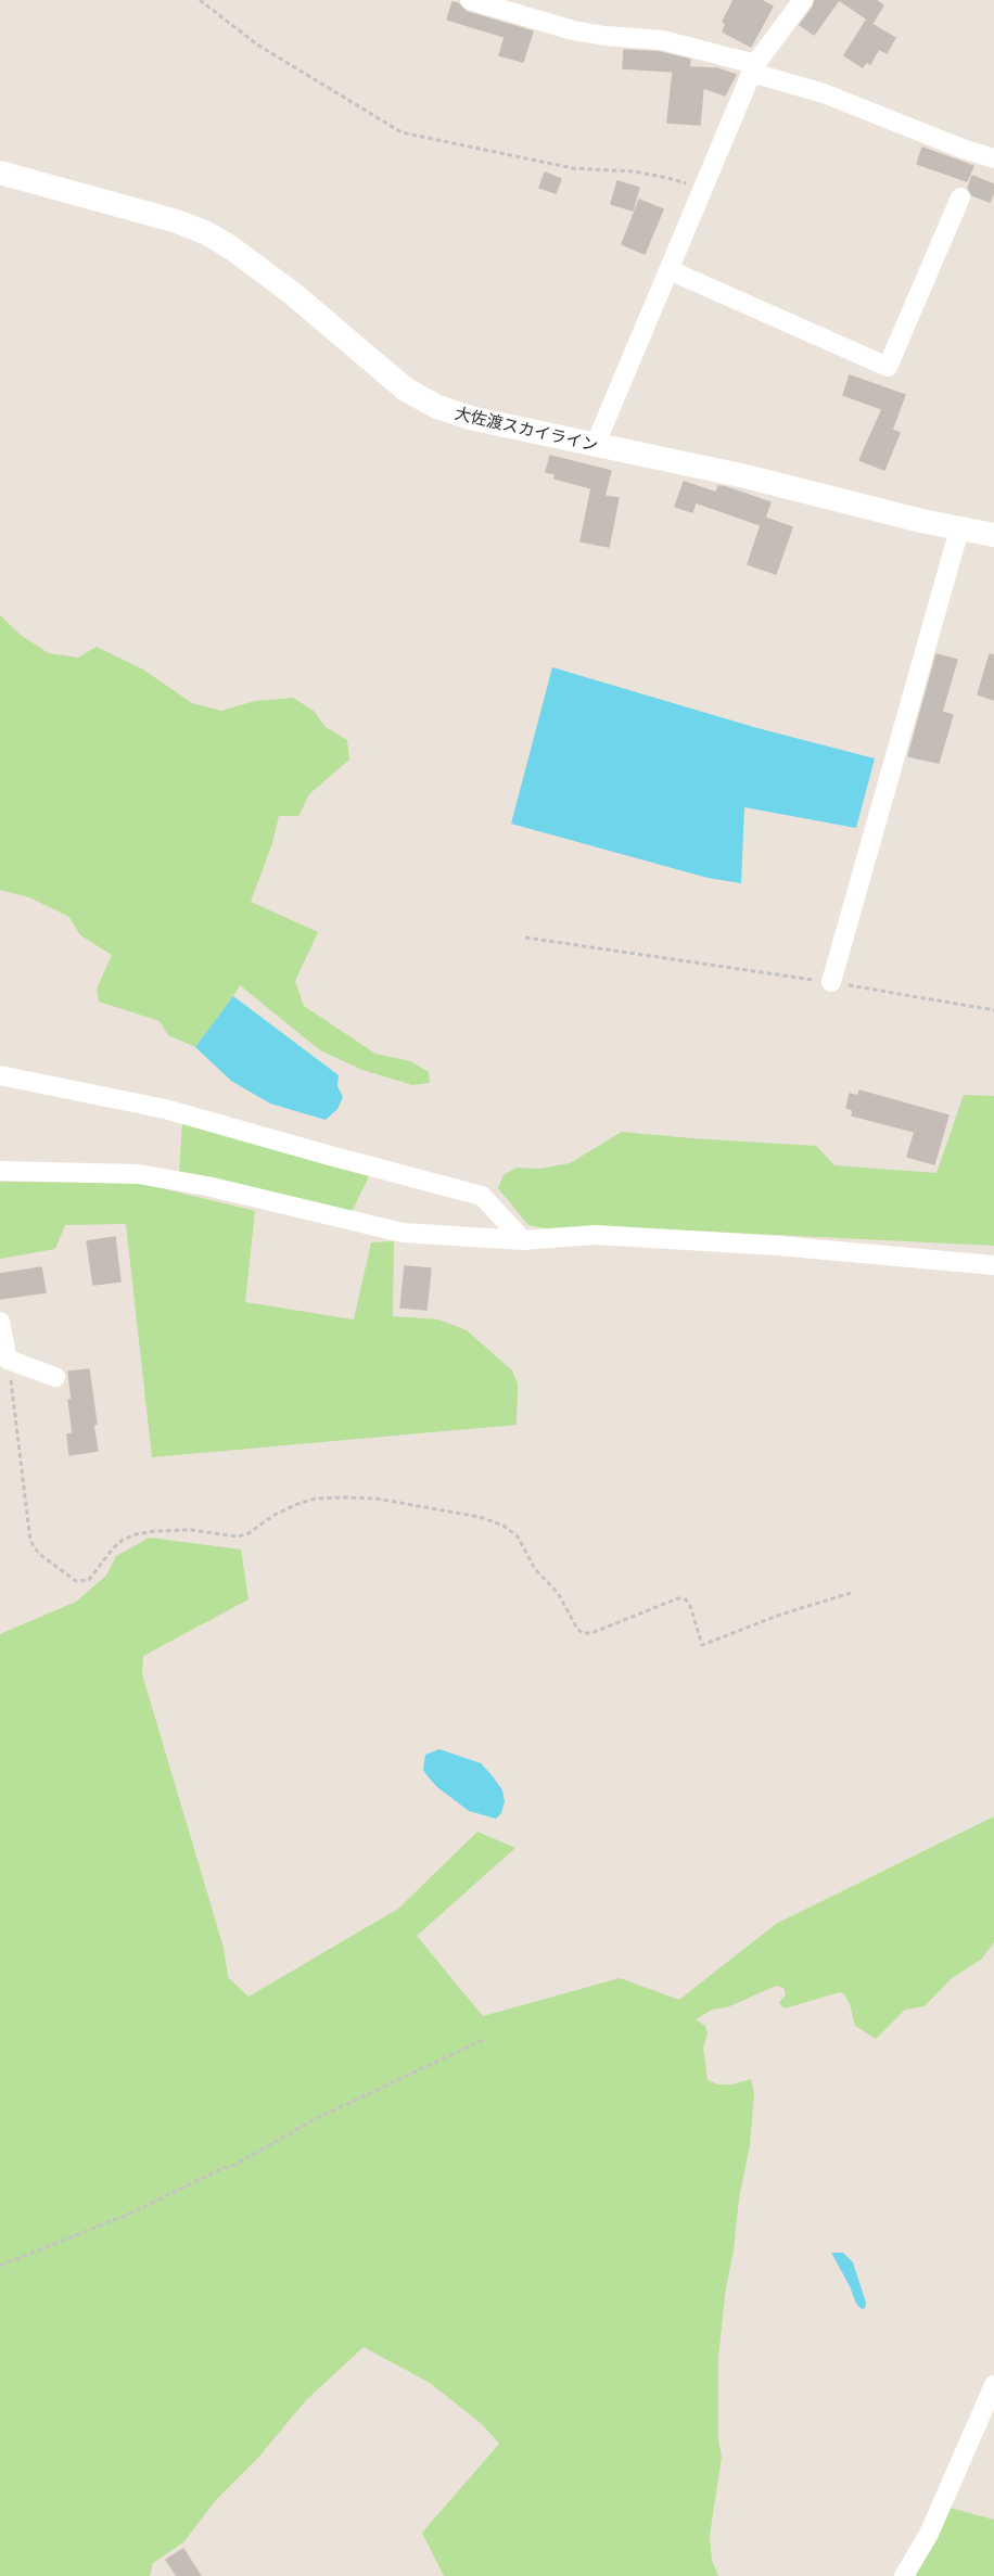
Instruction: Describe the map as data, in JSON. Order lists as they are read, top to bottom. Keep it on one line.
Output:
{"streets":{"street":["大佐渡スカイライン"]}}
